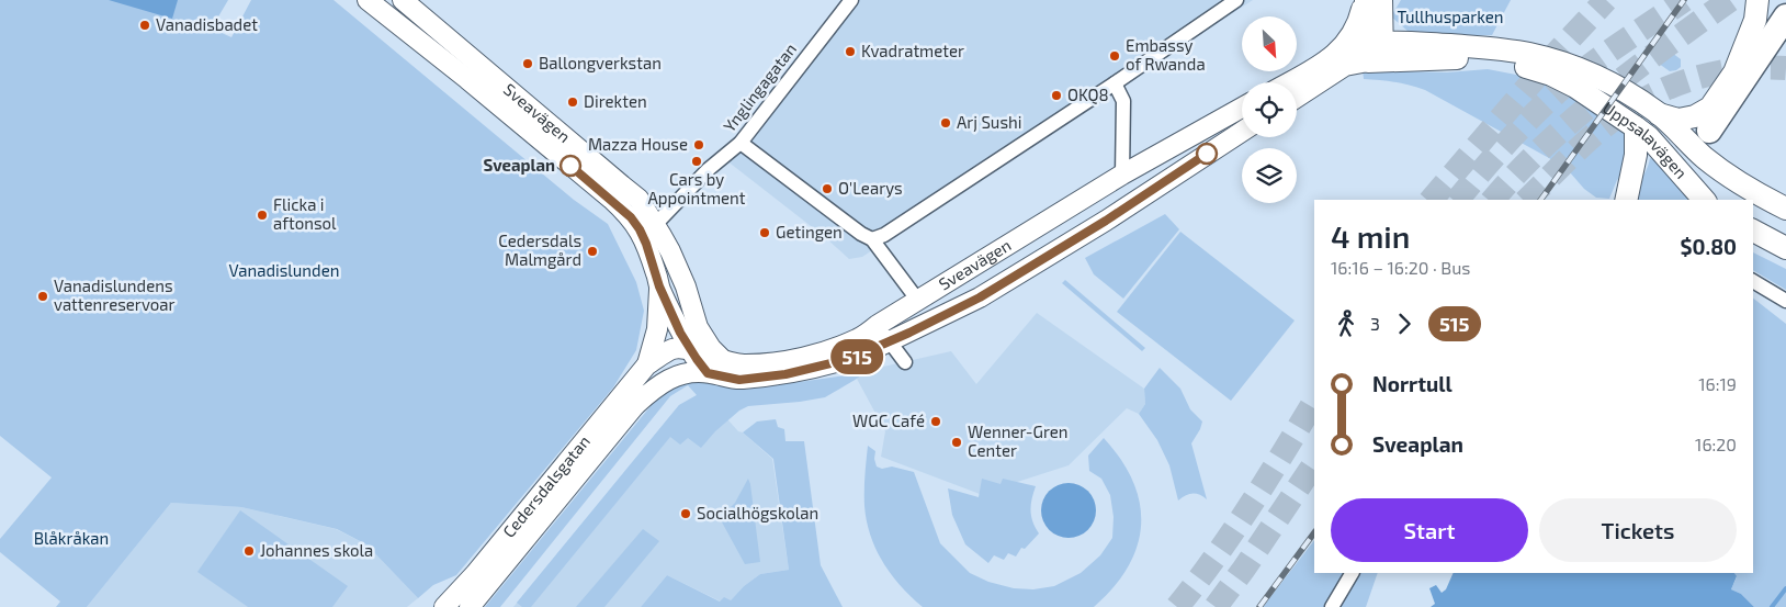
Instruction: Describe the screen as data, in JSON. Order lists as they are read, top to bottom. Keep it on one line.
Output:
{"streets":{"main road":["Sveavägen","Uppsalavägen","Cedersdalsgatan"],"street":["Ynglingagatan"]},"crossings":[["Ynglingagatan","Sveavägen"],["Sveavägen","Cedersdalsgatan"]],"parks":["Tullhusparken","Vanadislunden","Blåkråkan"],"places":["Vanadisbadet","Kvadratmeter","Embassy of Rwanda","Ballongverkstan","OKQ8","Direkten","Arj Sushi","Mazza House","Cars by Appointment","Sveaplan","O'Learys","Flicka i aftonsol","Getingen","Cedersdals Malmgård","Vanadislundens vattenreservoar","WGC Café","Wenner-Gren Center","Socialhögskolan","Johannes skola"],"lines":["bus line 515"],"north":"bottom right","page":{"on_map":"515","heading":["4 min","16:16 – 16:20 · Bus","$0.80"],"legs":["3","515"],"list":[{"name":"Norrtull","value":"16:19"},{"name":"Sveaplan","value":"16:20"}],"buttons":["Start","Tickets"]}}
